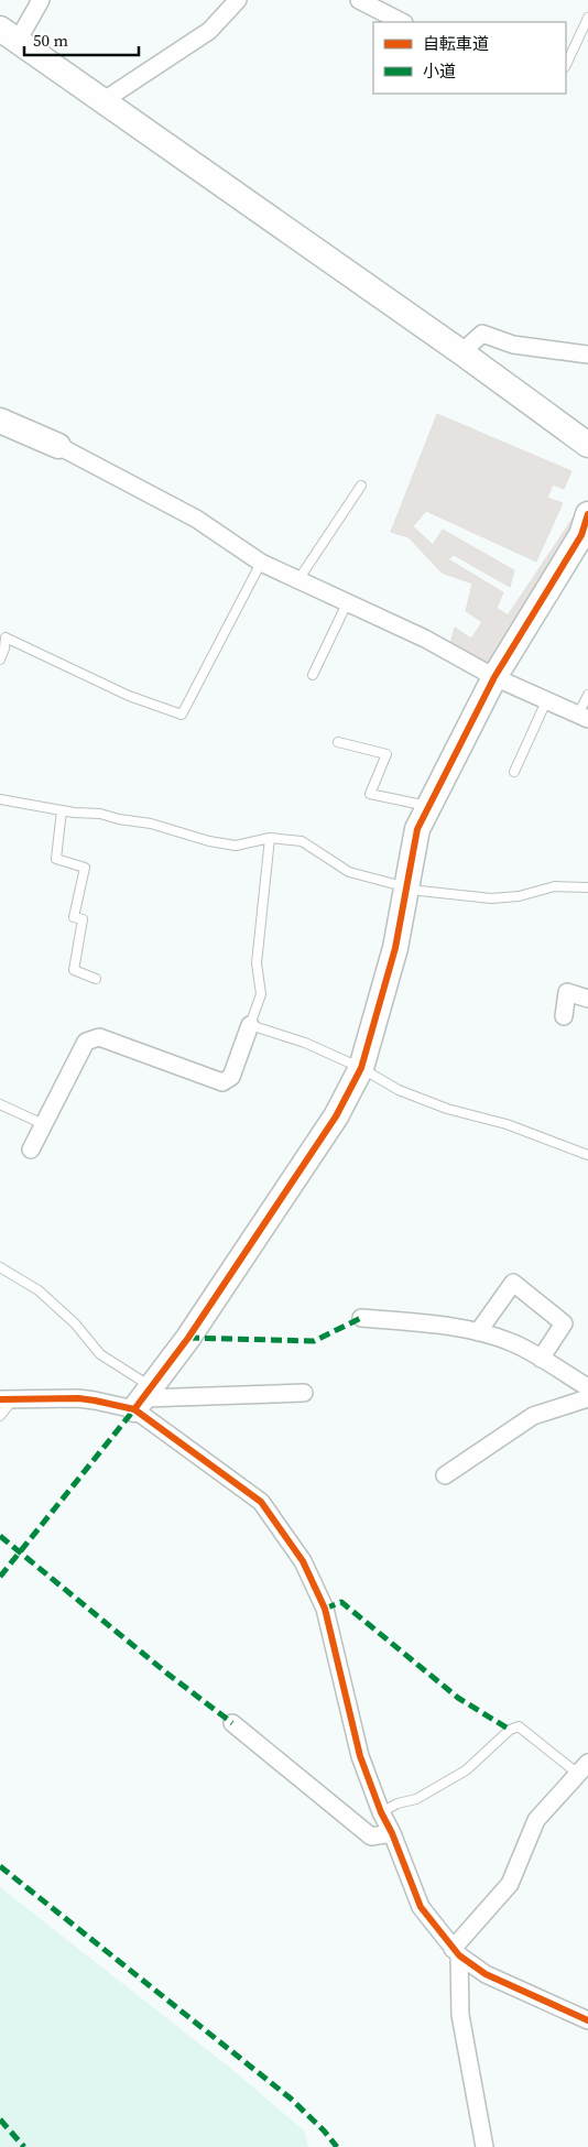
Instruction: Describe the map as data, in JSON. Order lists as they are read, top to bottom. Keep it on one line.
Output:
{"legend":["自転車道","小道"],"scale_bar":"50 m"}
